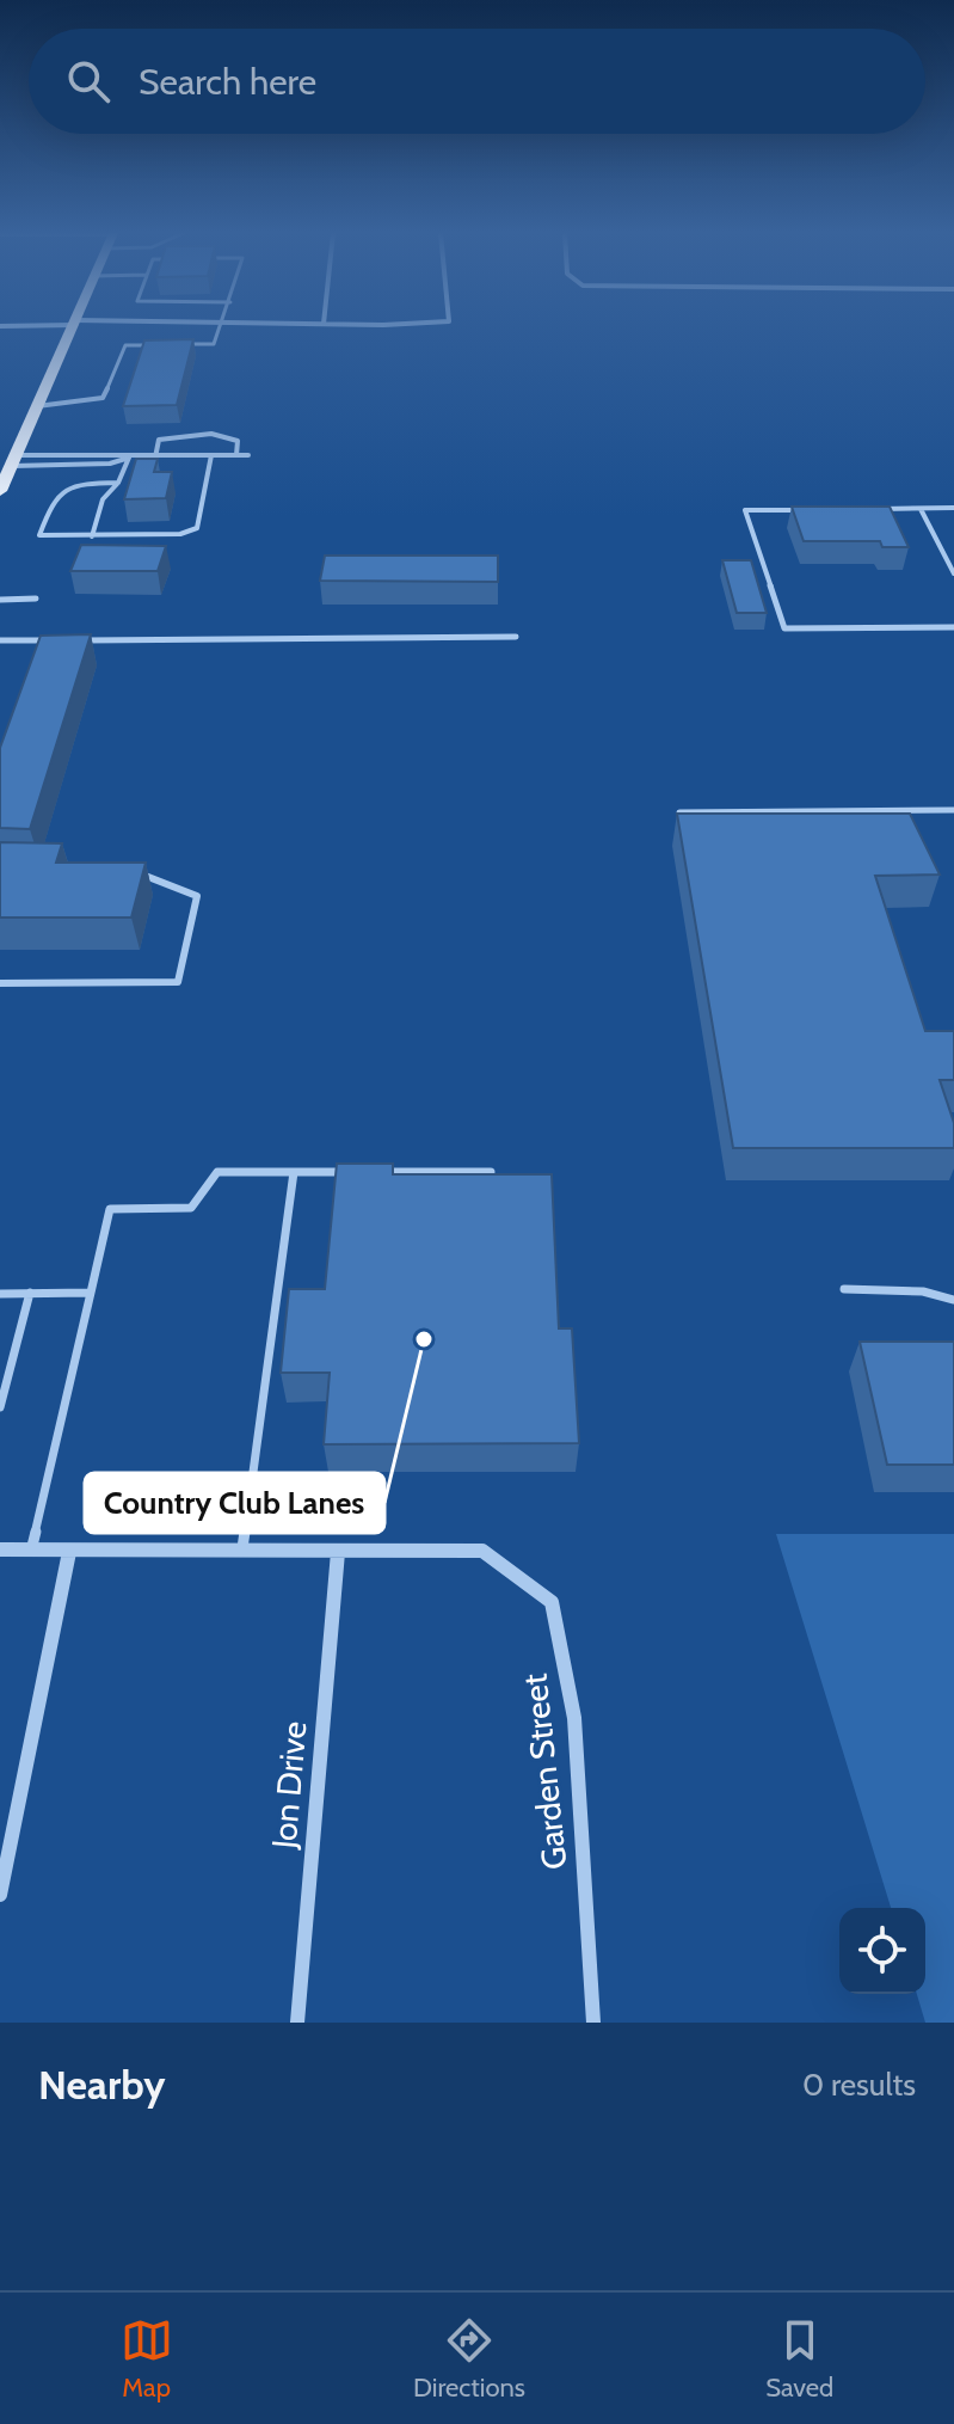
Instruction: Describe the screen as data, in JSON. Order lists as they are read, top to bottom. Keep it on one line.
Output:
{"streets":{"street":["Garden Street","Jon Drive"]},"crossings":[["Garden Street","Jon Drive"]],"places":["Country Club Lanes"],"page":{"search":"Search here","heading":["Nearby","0 results"],"nav":["Map","Directions","Saved"]}}
